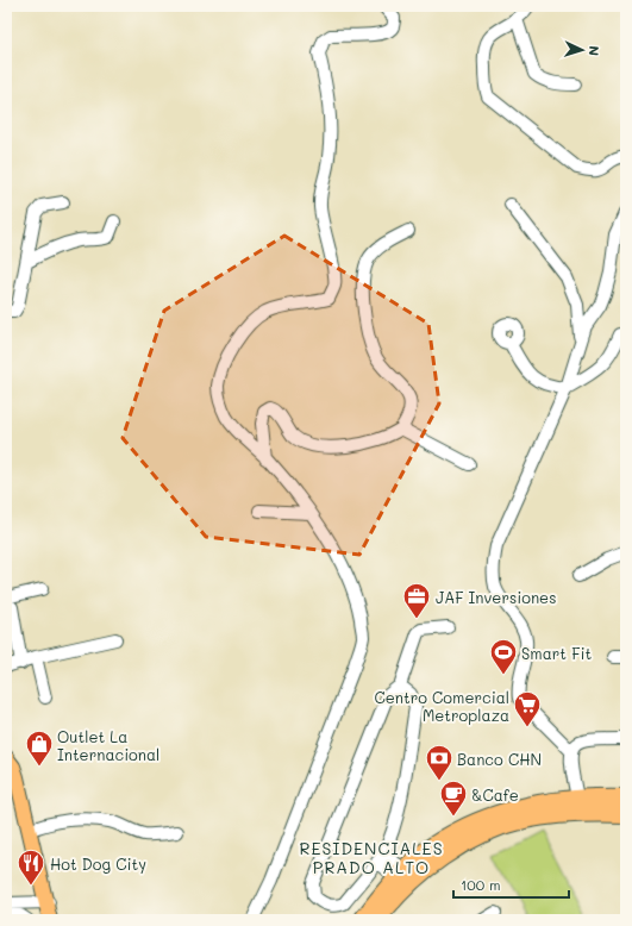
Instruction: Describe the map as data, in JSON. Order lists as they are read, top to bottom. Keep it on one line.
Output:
{"districts":["RESIDENCIALES PRADO ALTO"],"places":{"office":["JAF Inversiones"],"sports":["Smart Fit"],"supermarket":["Centro Comercial Metroplaza"],"shop":["Outlet La Internacional"],"bank":["Banco CHN"],"cafe":["&Cafe"],"restaurant":["Hot Dog City"]},"scale_bar":"100 m","north":"right"}
